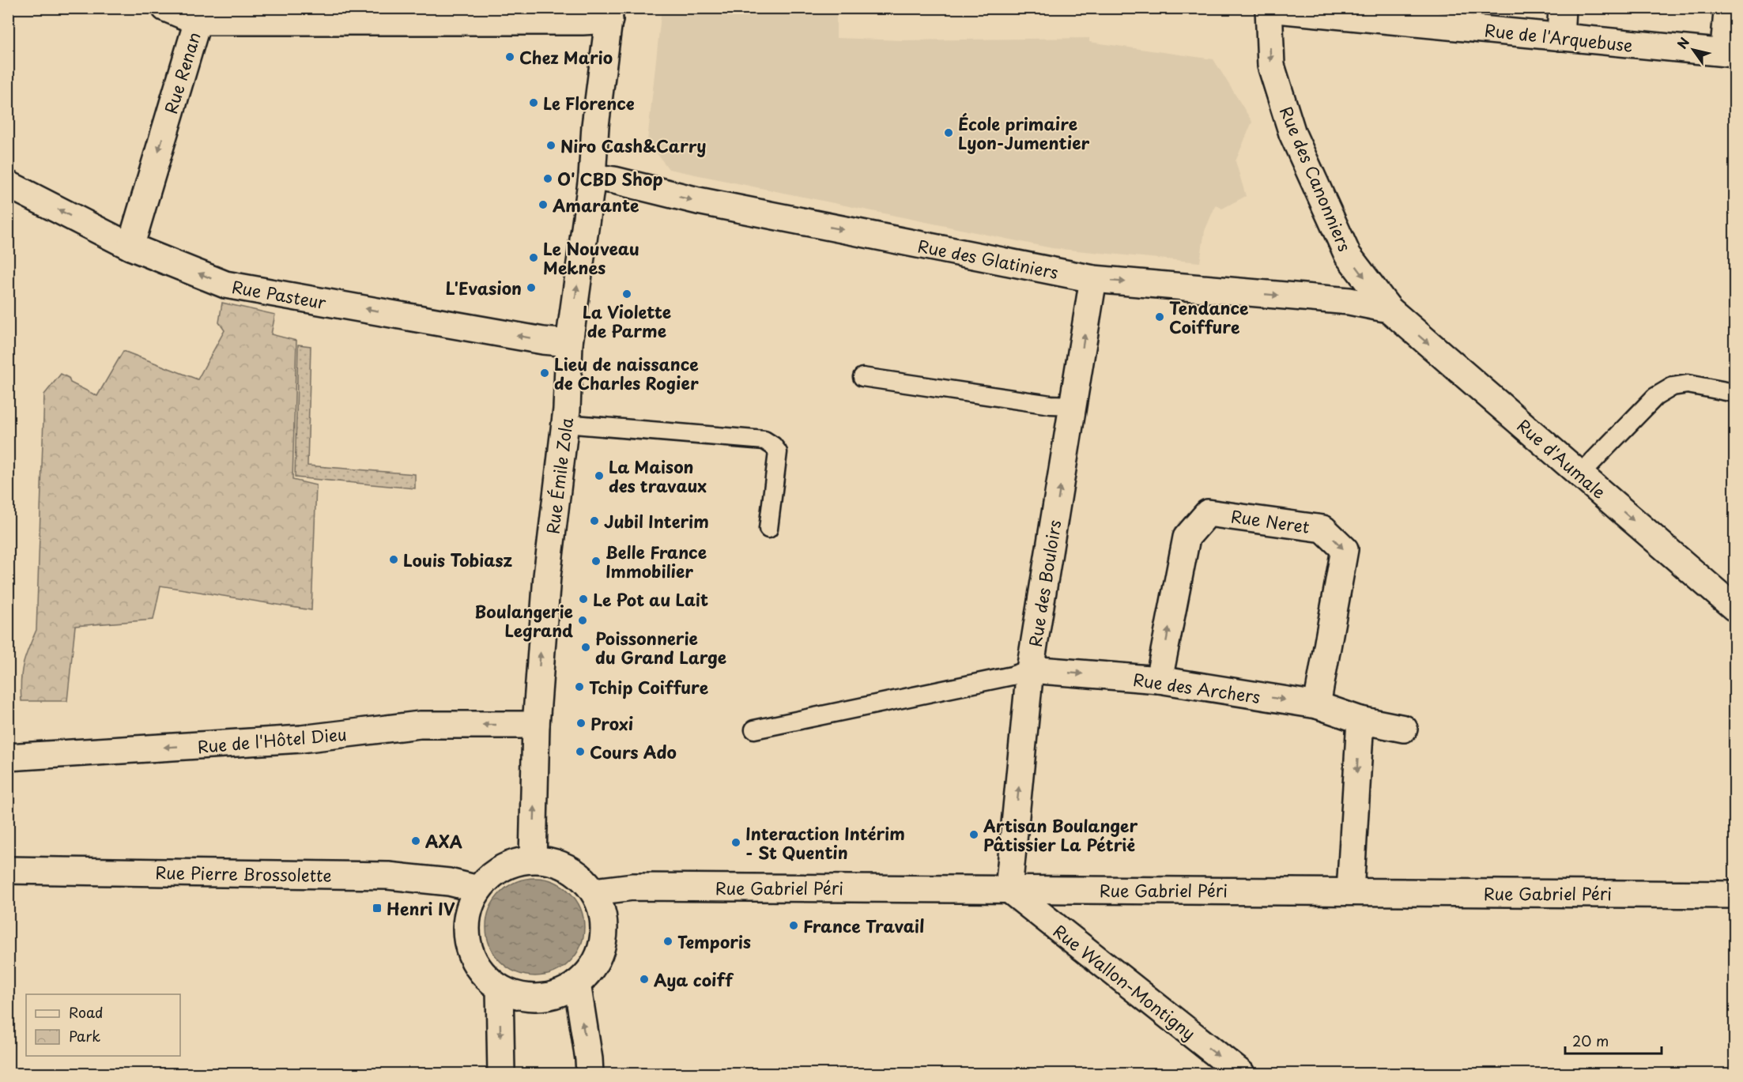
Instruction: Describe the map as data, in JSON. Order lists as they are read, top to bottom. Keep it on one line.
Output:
{"streets":{"street":["Rue de l'Arquebuse","Rue Renan","Rue des Canonniers","Rue des Glatiniers","Rue Pasteur","Rue d'Aumale","Rue Émile Zola","Rue Neret","Rue des Bouloirs","Rue des Archers","Rue de l'Hôtel Dieu","Rue Pierre Brossolette","Rue Gabriel Péri","Rue Wallon-Montigny"]},"crossings":[["Rue de l'Arquebuse","Rue des Canonniers"],["Rue Renan","Rue Pasteur"],["Rue Renan","Rue Émile Zola"],["Rue des Canonniers","Rue des Glatiniers"],["Rue des Canonniers","Rue d'Aumale"],["Rue des Glatiniers","Rue d'Aumale"],["Rue des Glatiniers","Rue Émile Zola"],["Rue des Glatiniers","Rue des Bouloirs"],["Rue Pasteur","Rue Émile Zola"],["Rue Émile Zola","Rue de l'Hôtel Dieu"],["Rue Émile Zola","Rue Pierre Brossolette"],["Rue Émile Zola","Rue Gabriel Péri"],["Rue Neret","Rue des Archers"],["Rue des Bouloirs","Rue des Archers"],["Rue des Bouloirs","Rue Gabriel Péri"],["Rue des Bouloirs","Rue Wallon-Montigny"],["Rue Pierre Brossolette","Rue Gabriel Péri"],["Rue Gabriel Péri","Rue Wallon-Montigny"]],"one_way":["Rue Renan","Rue des Canonniers","Rue des Glatiniers","Rue Pasteur","Rue d'Aumale","Rue Émile Zola","Rue des Bouloirs","Rue des Archers","Rue de l'Hôtel Dieu","Rue Wallon-Montigny"],"places":{"other":["Chez Mario","Le Florence","École primaire Lyon-Jumentier","Niro Cash&Carry","O' CBD Shop","Amarante","Le Nouveau Meknes","L'Evasion","La Violette de Parme","Tendance Coiffure","Lieu de naissance de Charles Rogier","La Maison des travaux","Jubil Interim","Louis Tobiasz","Belle France Immobilier","Le Pot au Lait","Boulangerie Legrand","Poissonnerie du Grand Large","Tchip Coiffure","Proxi","Cours Ado","Artisan Boulanger Pâtissier La Pétriė","AXA","Interaction Intérim - St Quentin","France Travail","Temporis","Aya coiff"],"transit":["Henri IV"]},"legend":["Road","Park"],"scale_bar":"20 m","north":"top left"}
